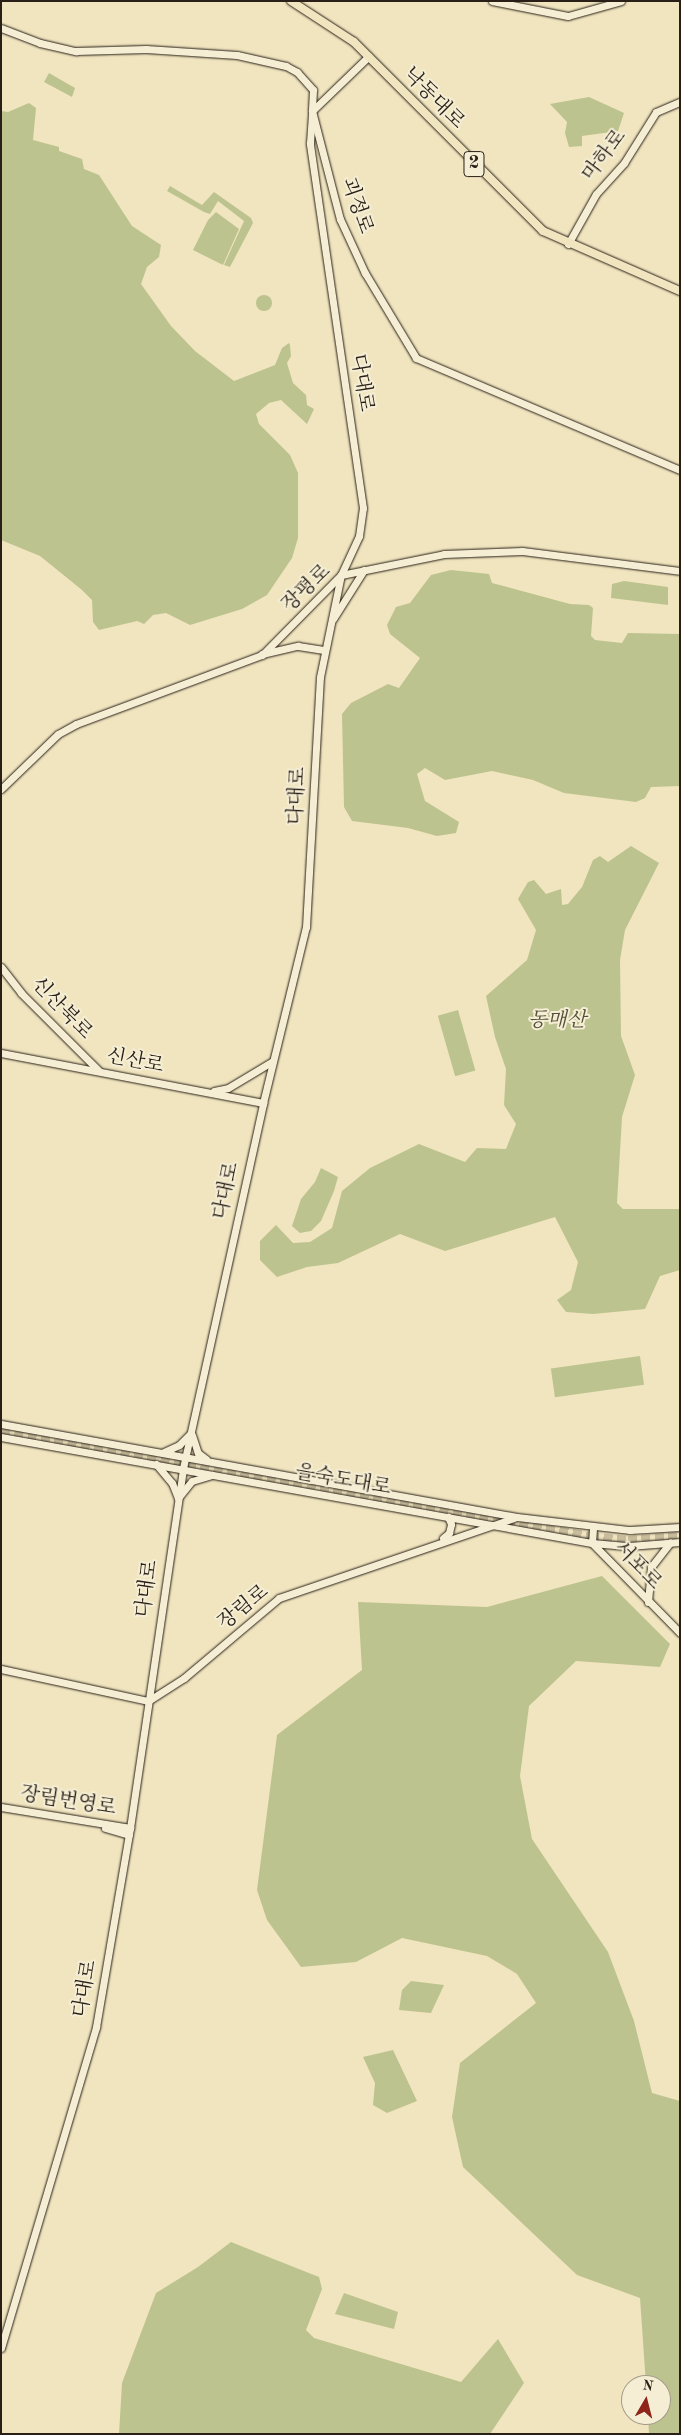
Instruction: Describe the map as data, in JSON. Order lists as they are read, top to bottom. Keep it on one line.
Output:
{"streets":{"main road":["낙동대로","마하로","2","괴정로","다대로","장평로","신산북로","신산로","을숙도대로","서포로","장림로","장림번영로"]},"crossings":[["낙동대로","마하로"],["괴정로","다대로"],["다대로","장평로"],["다대로","신산로"],["다대로","을숙도대로"],["다대로","장림로"],["다대로","장림번영로"],["신산북로","신산로"],["을숙도대로","서포로"],["을숙도대로","장림로"]],"parks":["동매산"],"north":"top"}
